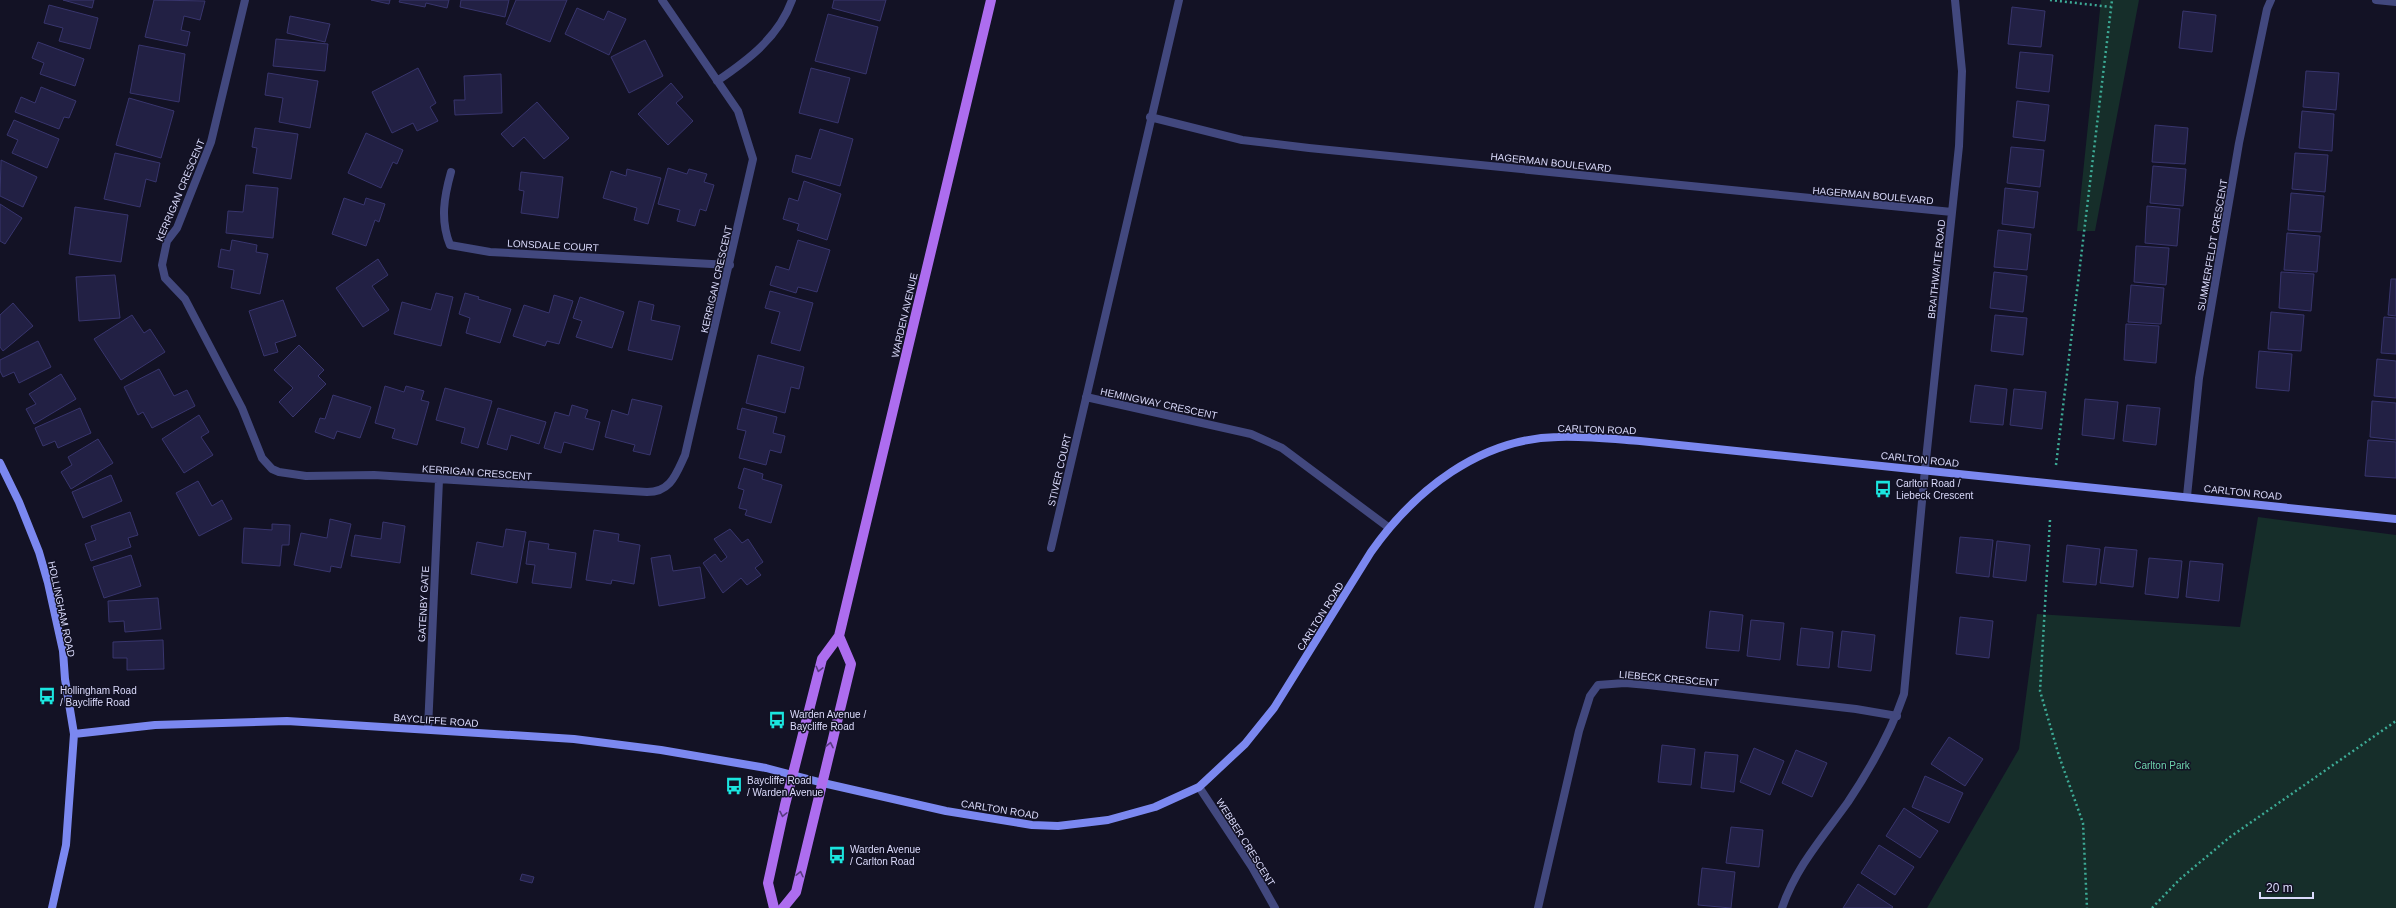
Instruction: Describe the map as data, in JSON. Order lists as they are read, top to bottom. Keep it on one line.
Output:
{"streets":{"main road":["WARDEN AVENUE","CARLTON ROAD","HOLLINGHAM ROAD","BAYCLIFFE ROAD"],"street":["HAGERMAN BOULEVARD","KERRIGAN CRESCENT","LONSDALE COURT","SUMMERFELDT CRESCENT","BRAITHWAITE ROAD","HEMINGWAY CRESCENT","STIVER COURT","GATENBY GATE","LIEBECK CRESCENT","WEBBER CRESCENT"]},"crossings":[["HAGERMAN BOULEVARD","BRAITHWAITE ROAD"],["HAGERMAN BOULEVARD","HEMINGWAY CRESCENT"],["KERRIGAN CRESCENT","LONSDALE COURT"],["KERRIGAN CRESCENT","GATENBY GATE"],["SUMMERFELDT CRESCENT","CARLTON ROAD"],["BRAITHWAITE ROAD","CARLTON ROAD"],["WARDEN AVENUE","BAYCLIFFE ROAD"],["HEMINGWAY CRESCENT","CARLTON ROAD"],["HEMINGWAY CRESCENT","STIVER COURT"],["CARLTON ROAD","BAYCLIFFE ROAD"],["CARLTON ROAD","WEBBER CRESCENT"],["GATENBY GATE","BAYCLIFFE ROAD"],["HOLLINGHAM ROAD","BAYCLIFFE ROAD"]],"parks":["Carlton Park"],"places":{"bus stop":["Carlton Road / Liebeck Crescent","Hollingham Road / Baycliffe Road","Warden Avenue / Baycliffe Road","Baycliffe Road / Warden Avenue","Warden Avenue / Carlton Road"]},"scale_bar":"20 m"}
